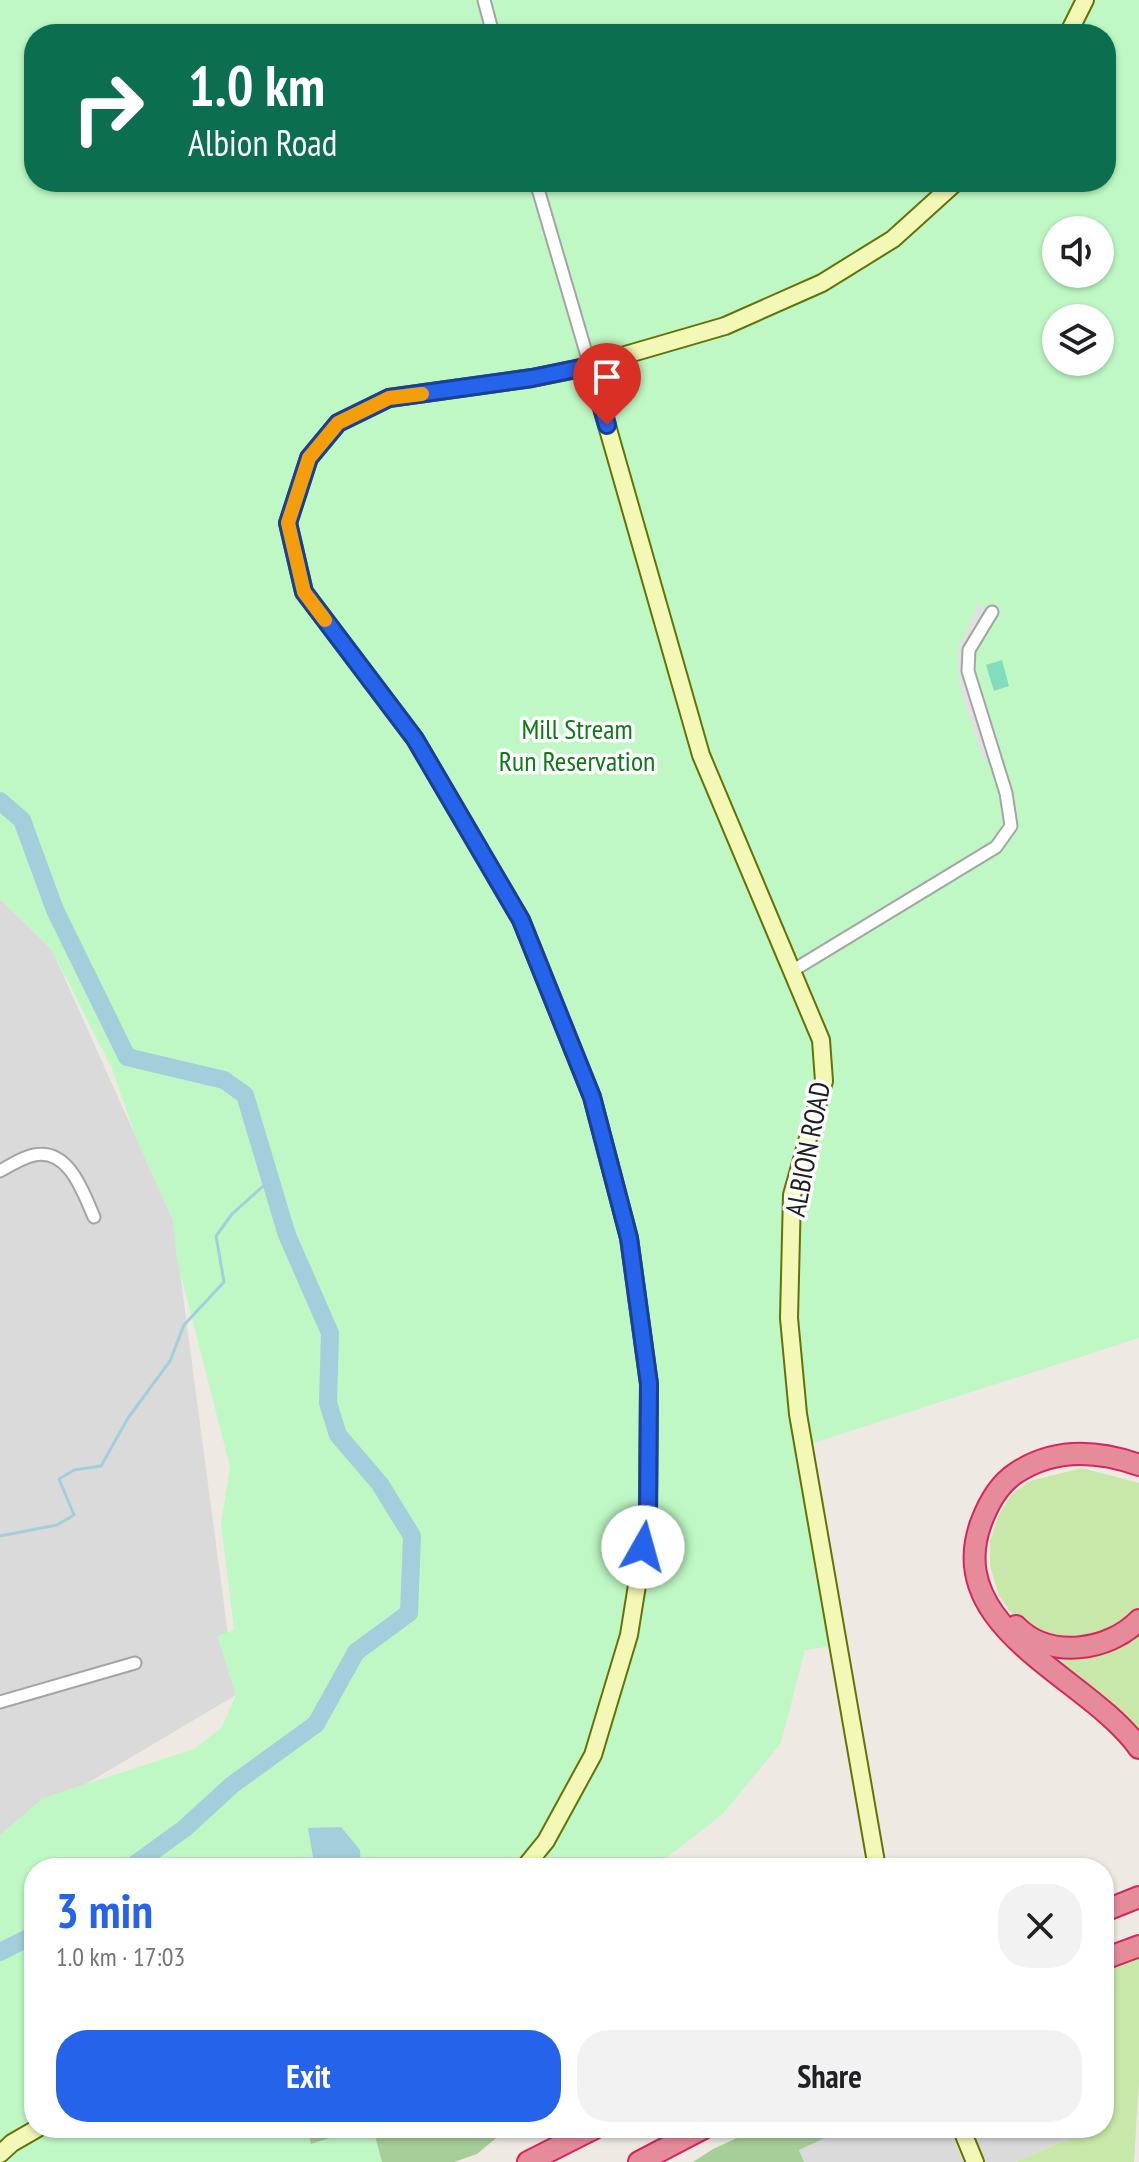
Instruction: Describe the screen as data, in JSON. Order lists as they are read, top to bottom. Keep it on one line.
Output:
{"streets":{"street":["ALBION ROAD"]},"parks":["Mill Stream Run Reservation"],"page":{"turn":["1.0 km","Albion Road"],"heading":["3 min","1.0 km · 17:03"],"buttons":["Exit","Share"]}}
